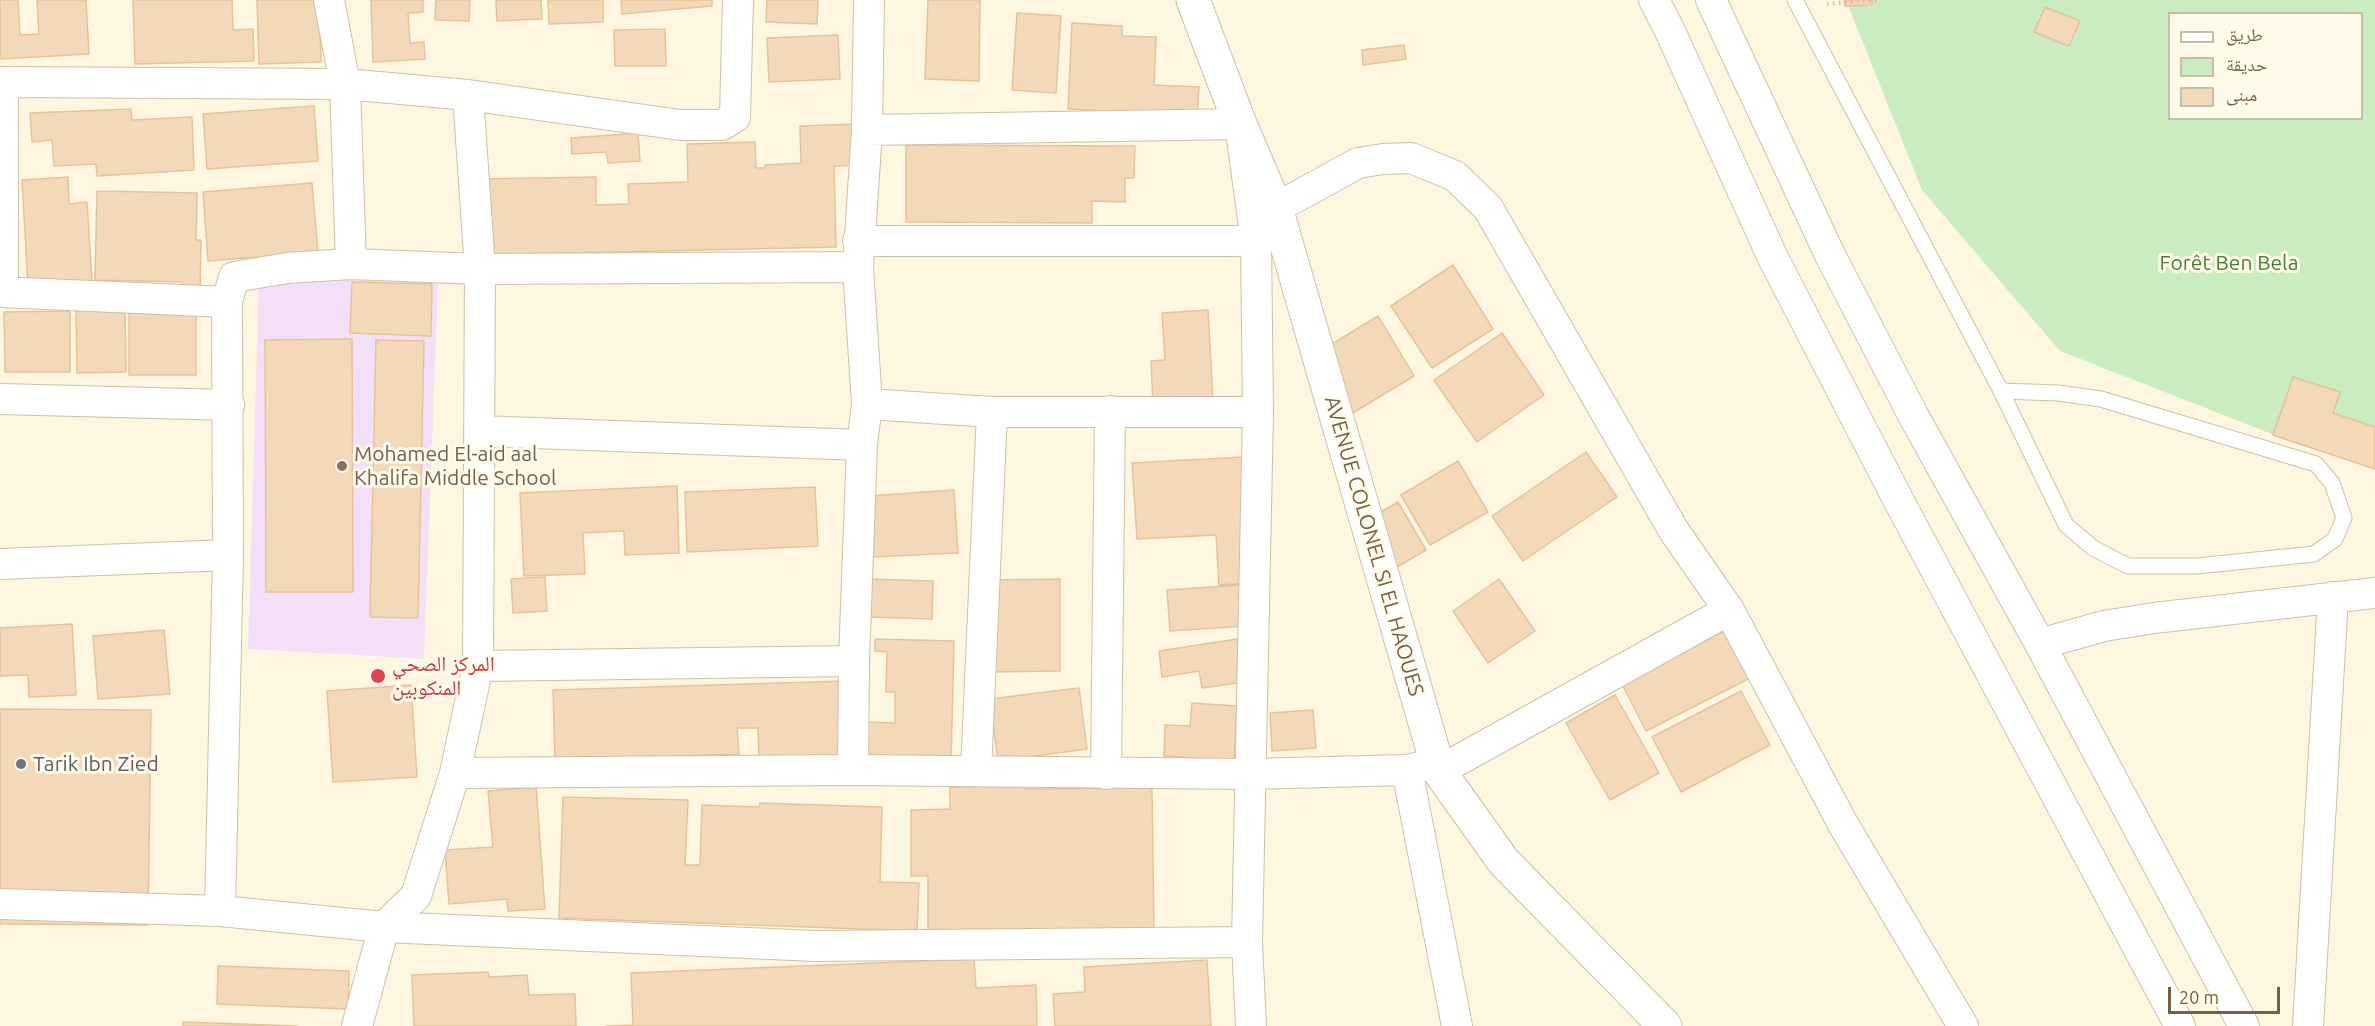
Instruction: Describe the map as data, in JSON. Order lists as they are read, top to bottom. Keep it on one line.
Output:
{"streets":{"street":["AVENUE COLONEL SI EL HAOUES"]},"parks":["Forêt Ben Bela"],"places":["Mohamed El-aid aal Khalifa Middle School","المركز الصحي المنكوبين","Tarik Ibn Zied"],"legend":["طريق","حديقة","مبنى"],"scale_bar":"20 m"}
